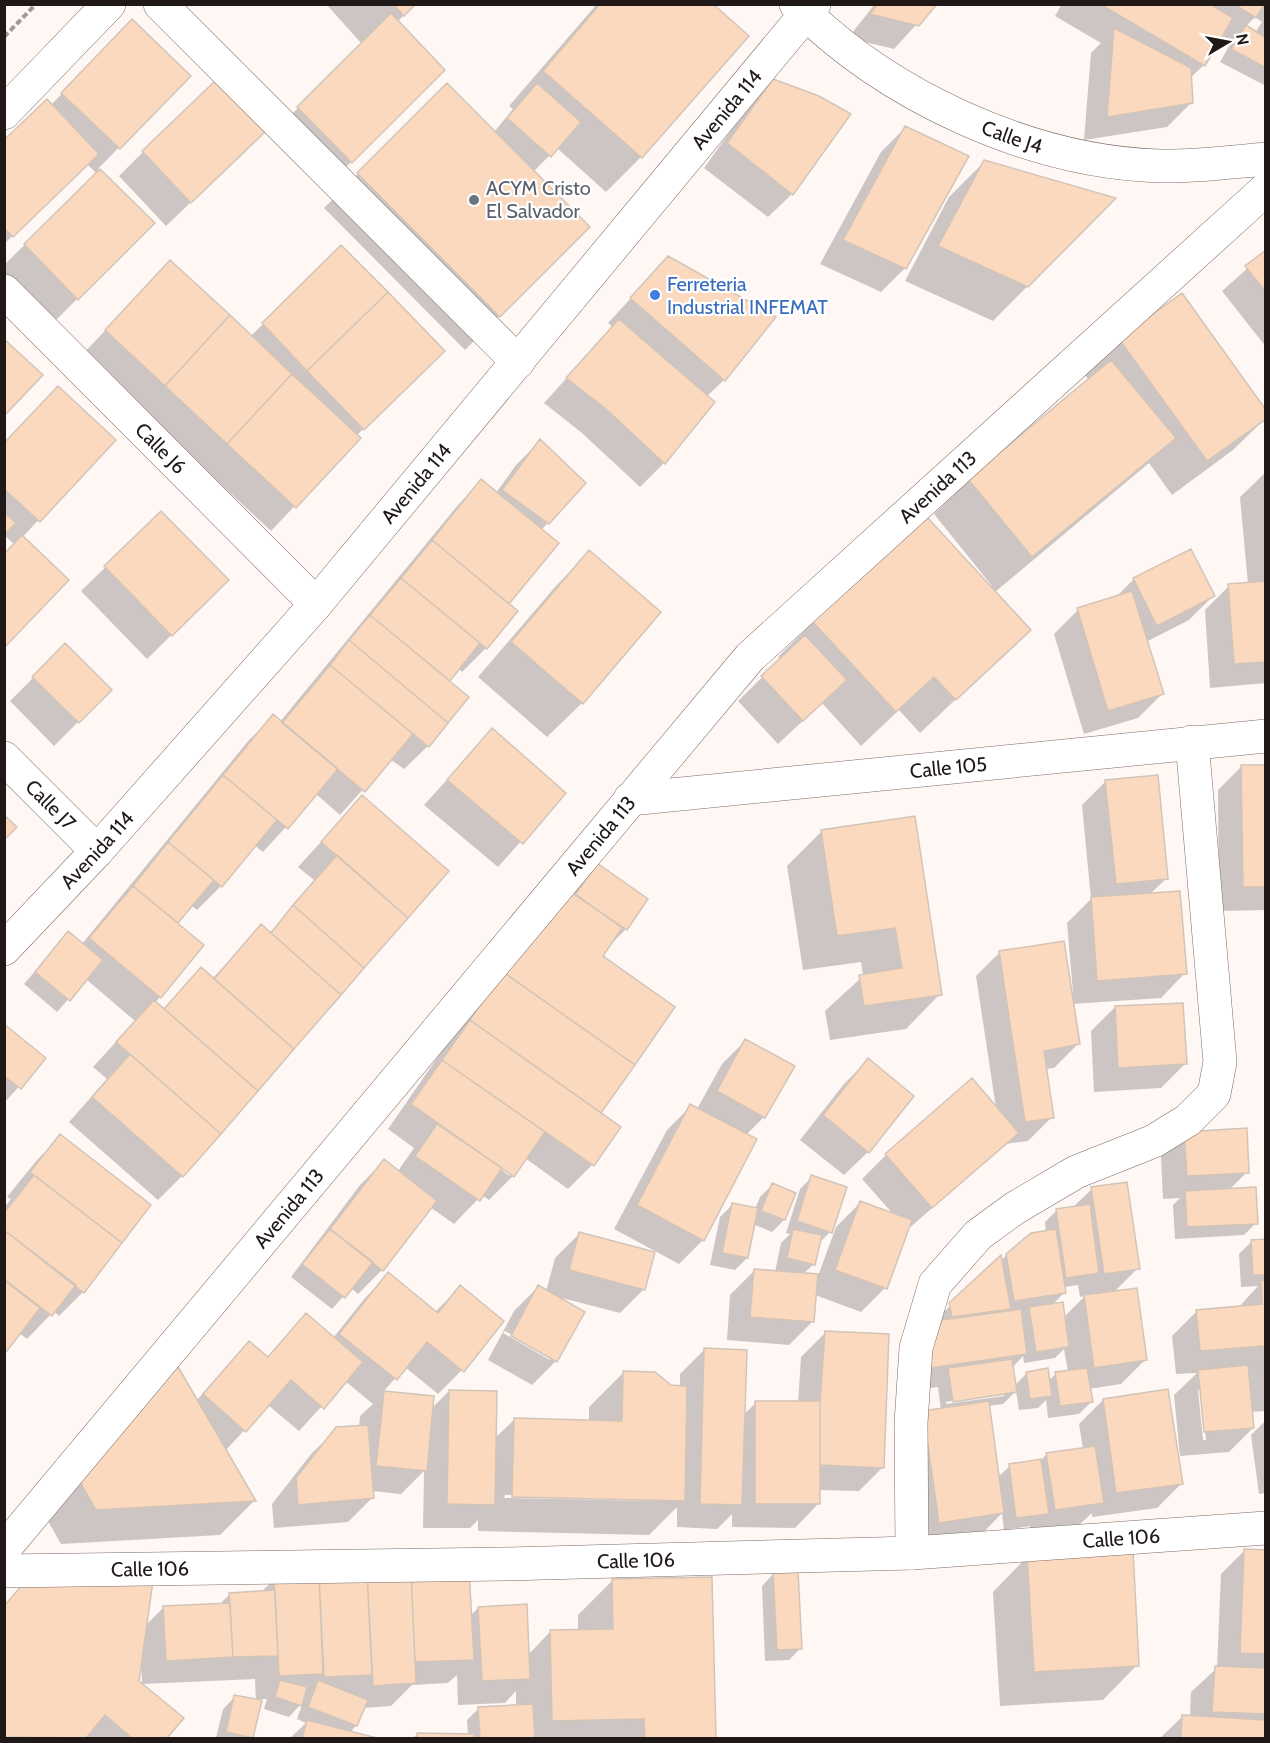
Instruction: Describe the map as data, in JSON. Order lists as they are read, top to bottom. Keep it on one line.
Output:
{"streets":{"street":["Avenida 114","Calle J4","Calle J6","Avenida 113","Calle 105","Calle J7","Calle 106"]},"crossings":[["Avenida 114","Calle J4"],["Avenida 114","Calle J6"],["Avenida 114","Calle J7"],["Avenida 113","Calle 105"]],"places":["ACYM Cristo El Salvador","Ferreteria Industrial INFEMAT"],"north":"right"}
